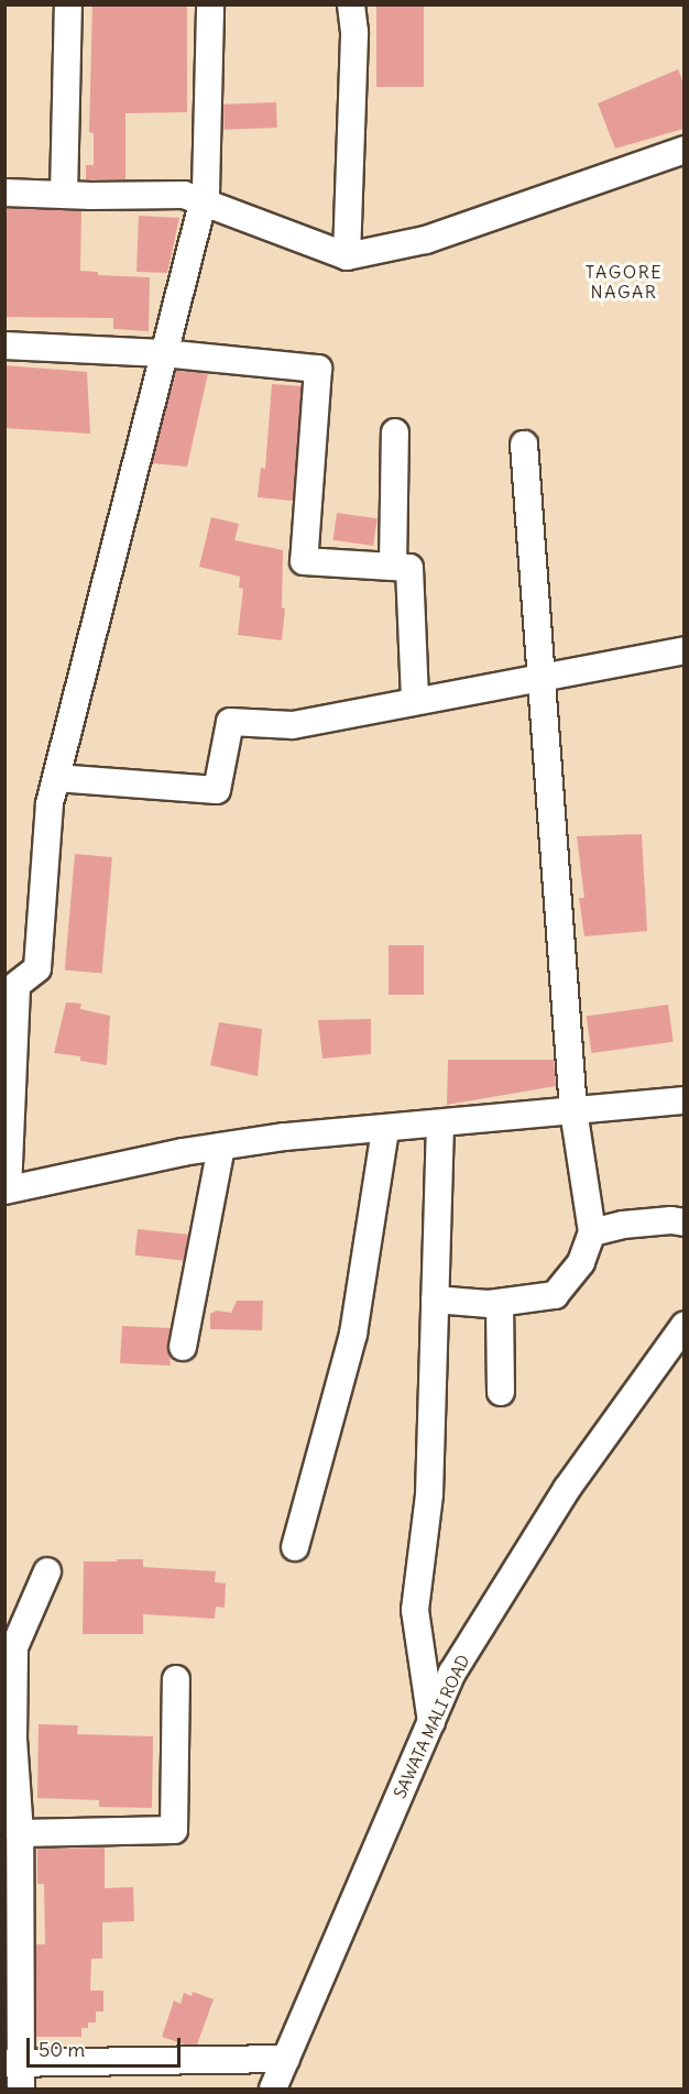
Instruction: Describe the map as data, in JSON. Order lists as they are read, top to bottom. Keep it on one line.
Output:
{"streets":{"street":["SAWATA MALI ROAD"]},"districts":["TAGORE NAGAR"],"scale_bar":"50 m"}
